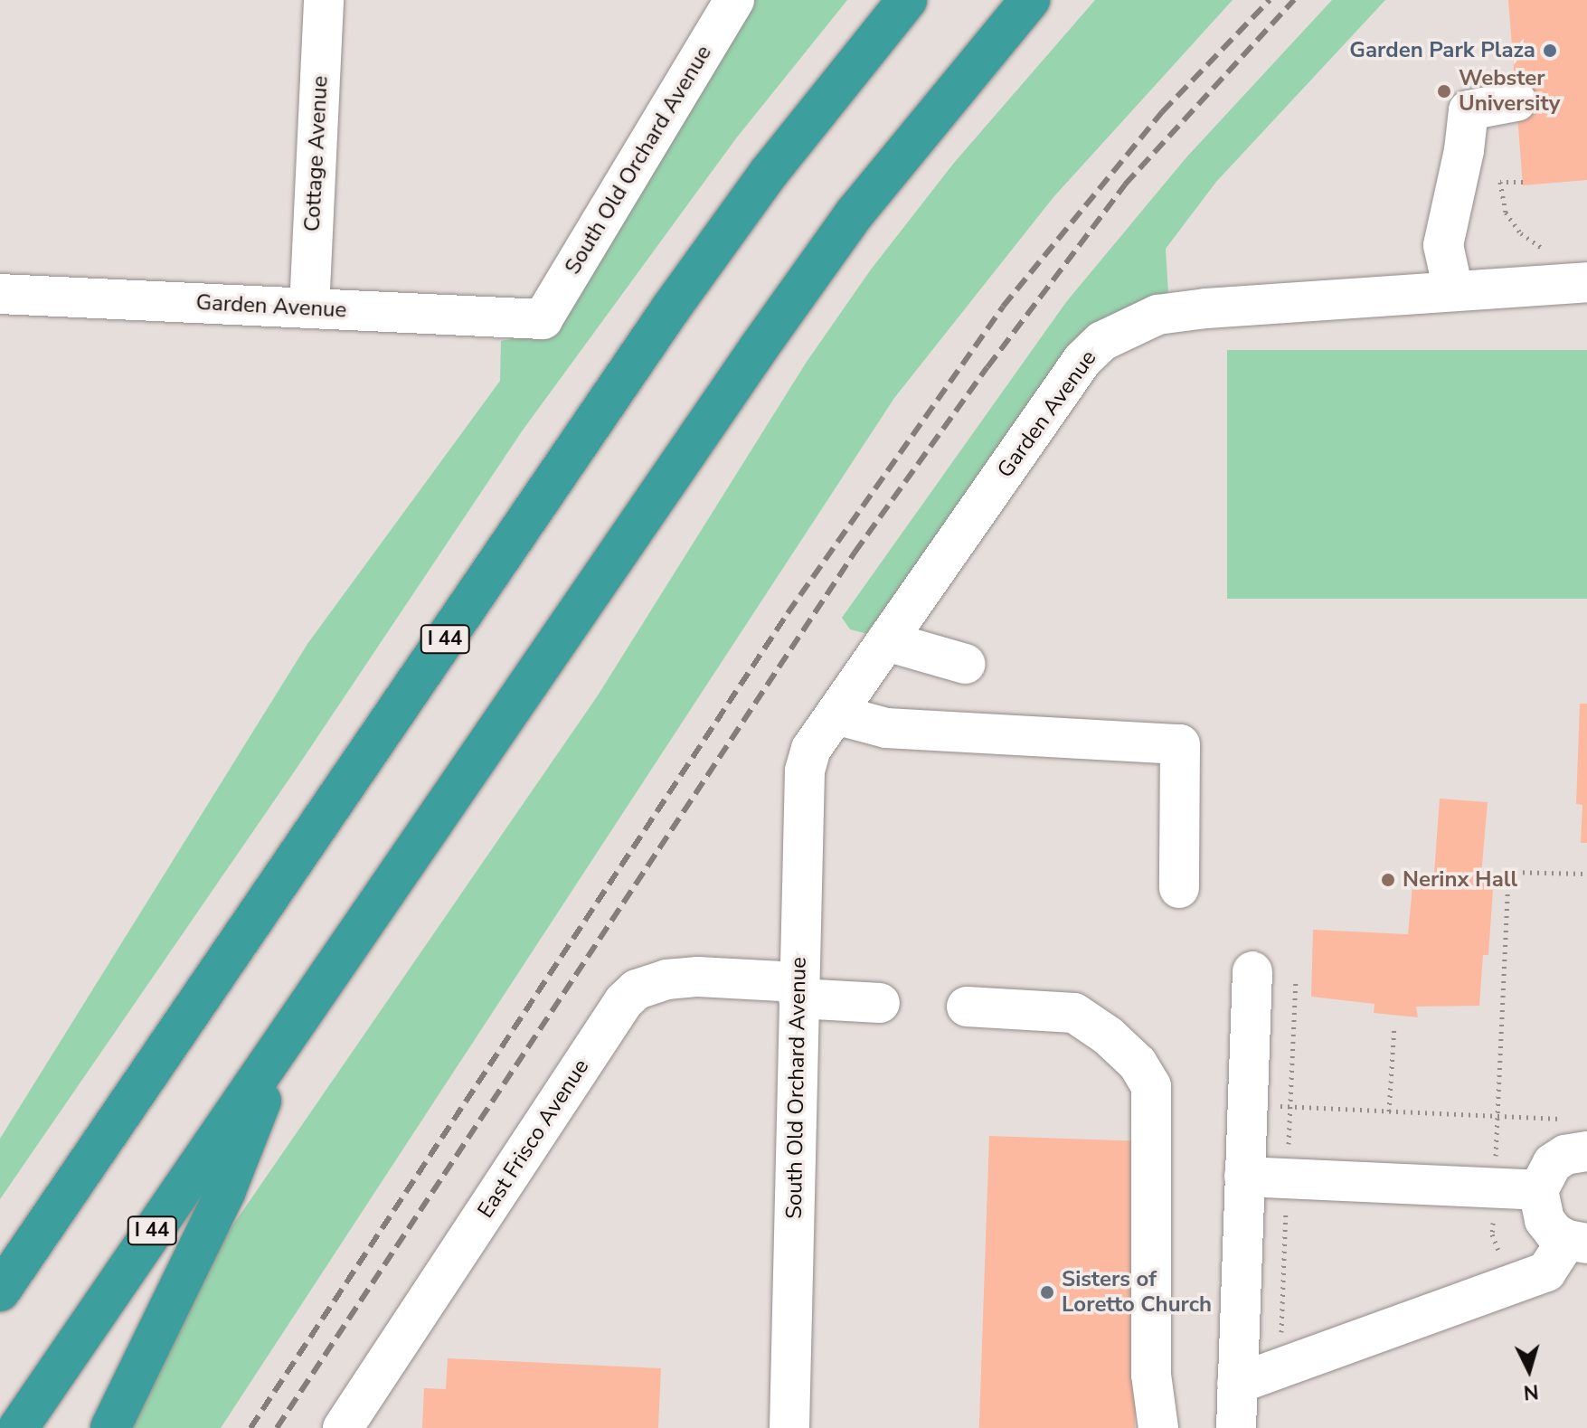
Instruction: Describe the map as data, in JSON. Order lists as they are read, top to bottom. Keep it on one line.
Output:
{"streets":{"highway":["I 44"],"street":["Cottage Avenue","South Old Orchard Avenue","Garden Avenue","East Frisco Avenue"]},"crossings":[["Cottage Avenue","Garden Avenue"],["South Old Orchard Avenue","Garden Avenue"],["South Old Orchard Avenue","East Frisco Avenue"]],"places":["Garden Park Plaza","Webster University","Nerinx Hall","Sisters of Loretto Church"],"north":"bottom"}
